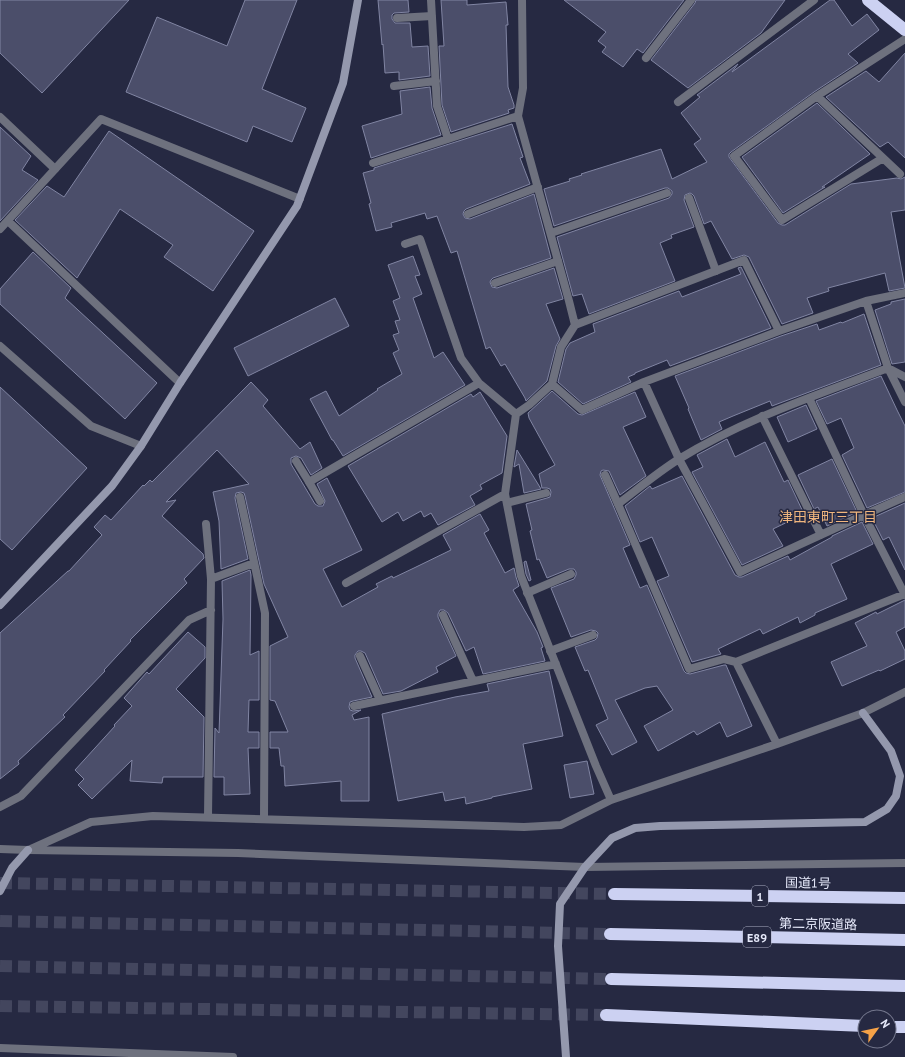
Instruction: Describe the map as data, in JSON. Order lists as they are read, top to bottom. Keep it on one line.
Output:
{"streets":{"highway":["国道1号","1","第二京阪道路","E89"]},"districts":["津田東町三丁目"],"north":"top right"}
